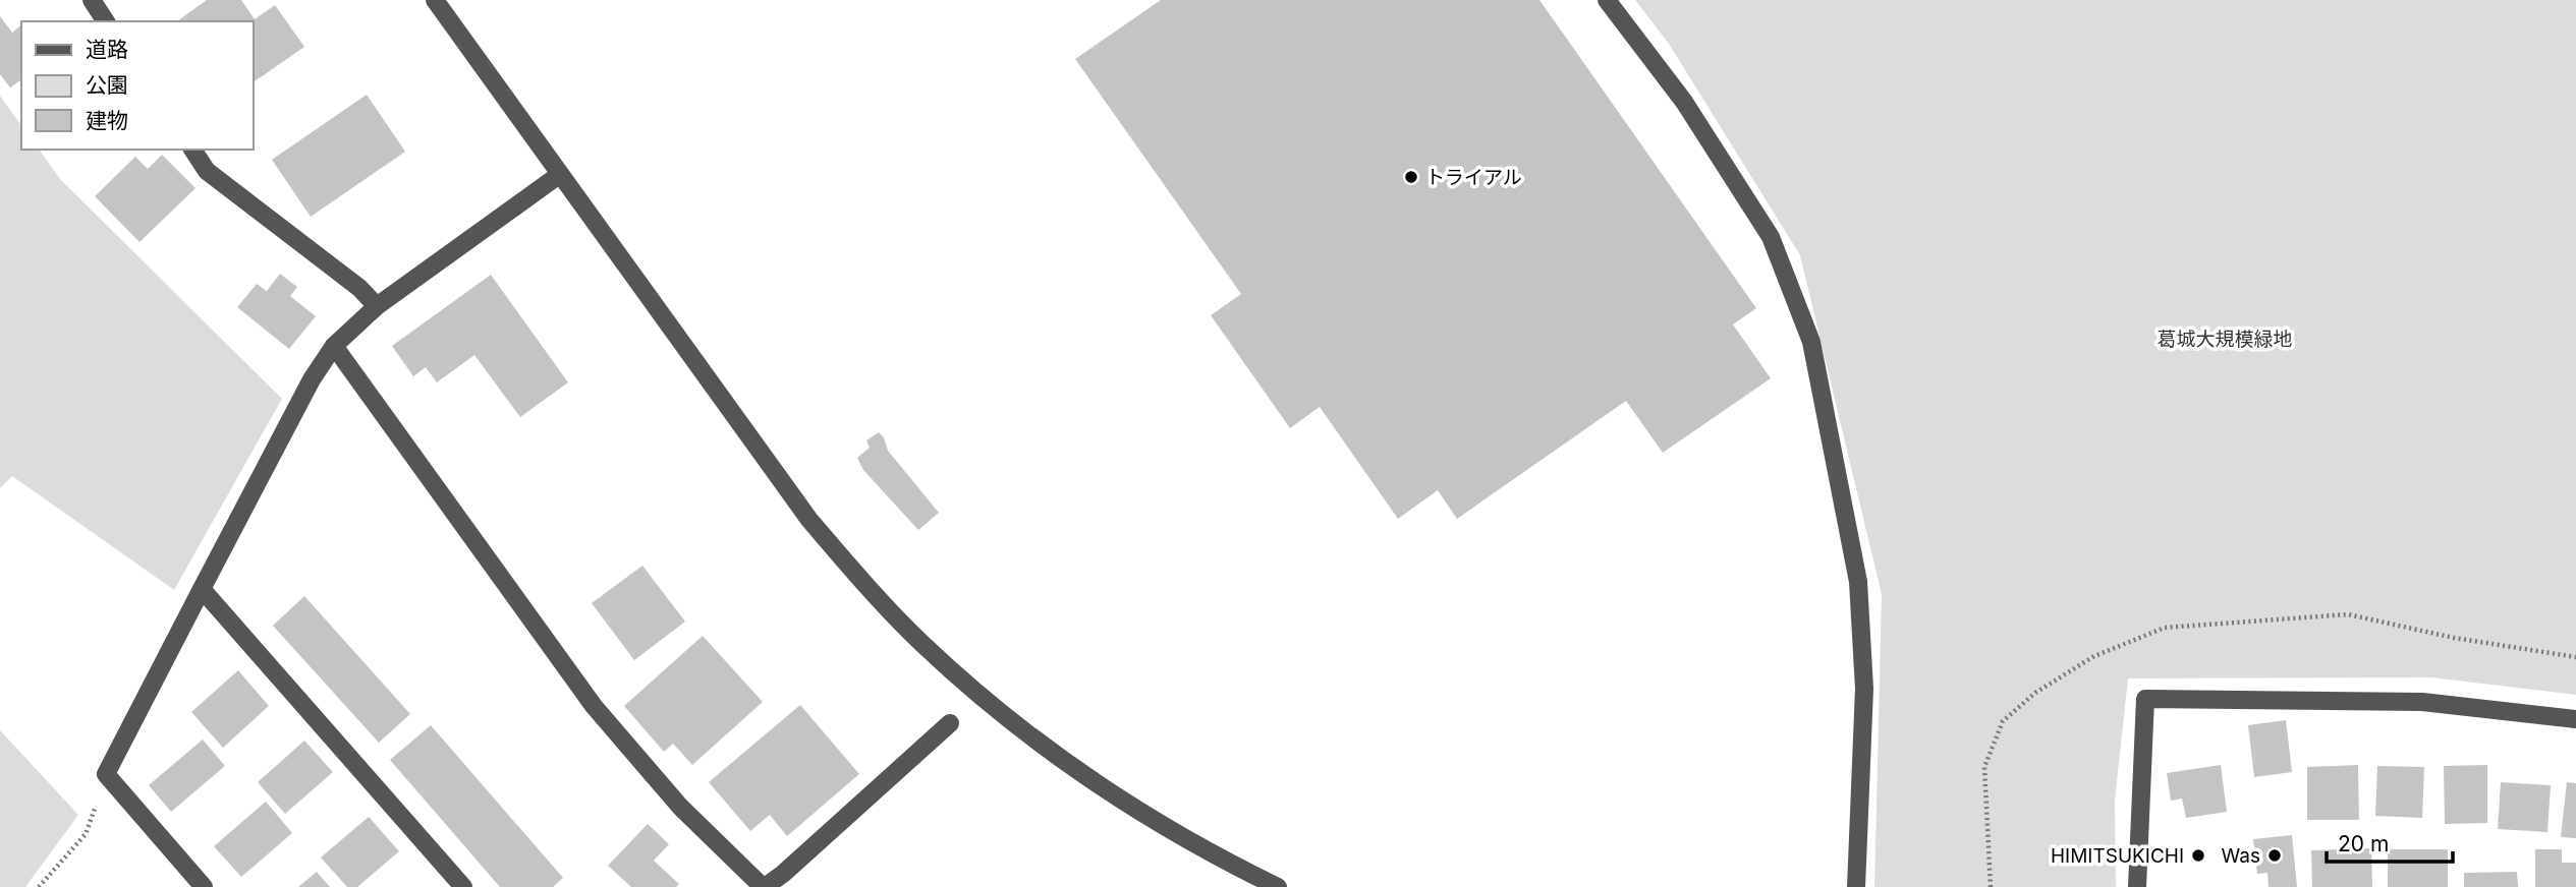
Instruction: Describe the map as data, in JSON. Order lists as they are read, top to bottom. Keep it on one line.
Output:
{"parks":["葛城大規模緑地"],"places":["トライアル","HIMITSUKICHI","Was"],"legend":["道路","公園","建物"],"scale_bar":"20 m"}
